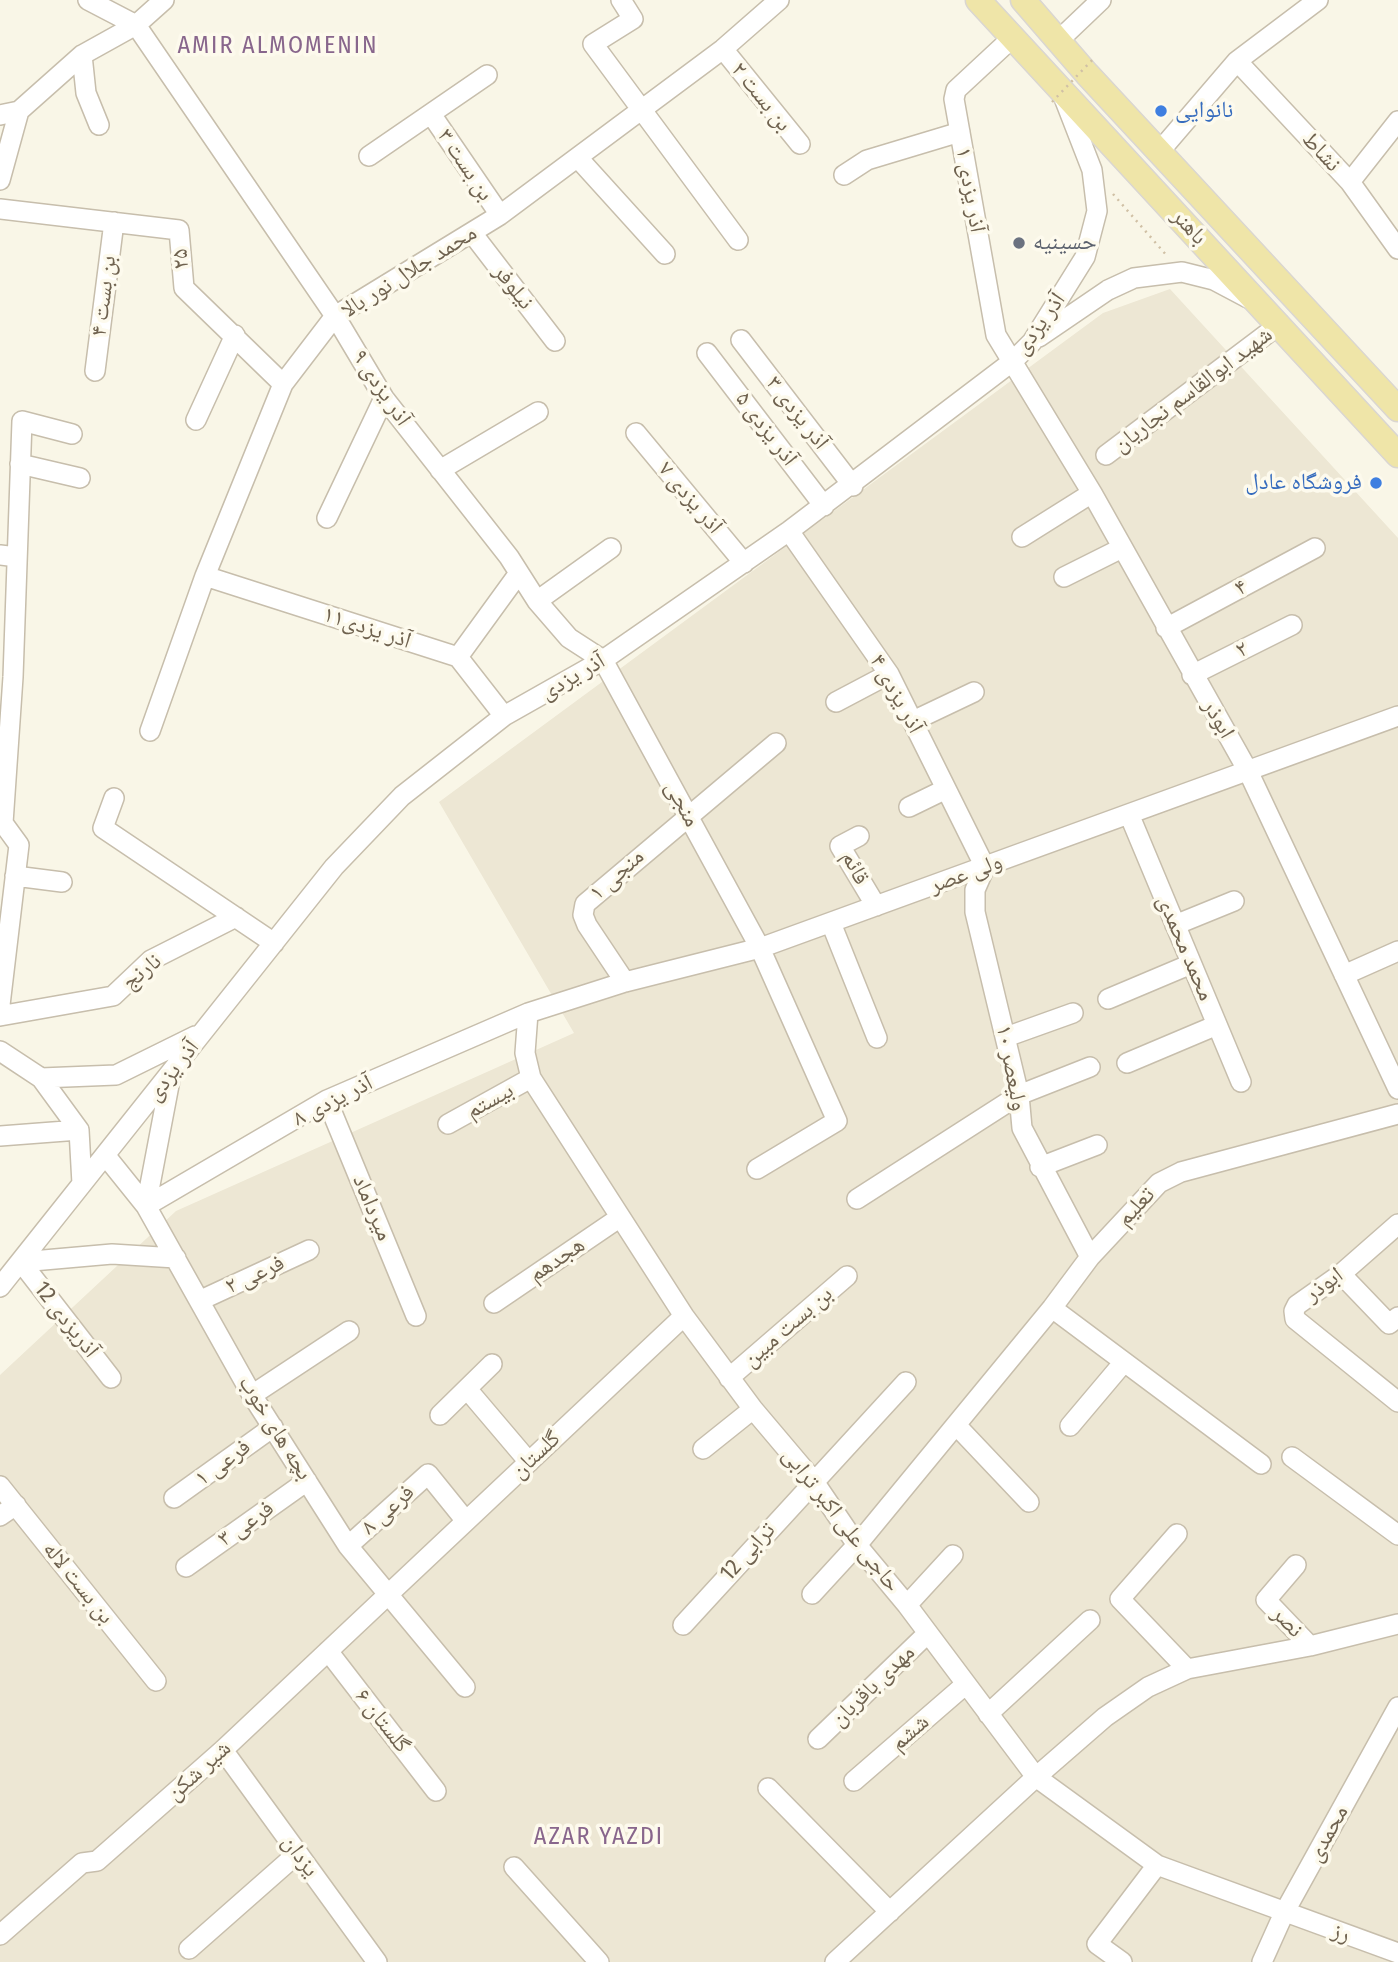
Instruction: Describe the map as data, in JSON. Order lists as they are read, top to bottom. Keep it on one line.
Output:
{"streets":{"main road":["باهنر"],"street":["بن بست ۲","نشاط","بن بست ۳","آذر یزدی ۱","۲۵","محمد جلال نور بالا","نیلوفر","بن بست ۴","آذر یزدی","آذر یزدی ۹","شهید ابوالقاسم نجاریان","آذر یزدی ۳","آذر یزدی ۵","آذر یزدی ۷","۴","آذر یزدی۱۱","۲","۴ آذر یزدی","ابوذر","منجی","قائم","ولی عصر","منجی ۱","محمد محمدی","نارنج","۱۰ ولیعصر","۸ آذر یزدی","بیستم","تعلیم","میرداماد","هجدهم","فرعی ۲","آذریزدی 12","بن بست مبین","بچه های خوب","گلستان","فرعی ۱","فرعی ۸","حاجی علی اکبر ترابی","فرعی ۳","ترابی 12","بن بست لاله","نصر","مهدی باقربان","گلستان ۶","ششم","شیر شکن","محمدی","یزدان","رز"]},"crossings":[["بن بست ۲","محمد جلال نور بالا"],["بن بست ۳","محمد جلال نور بالا"],["آذر یزدی ۱","باهنر"],["آذر یزدی ۱","آذر یزدی"],["آذر یزدی ۱","ابوذر"],["باهنر","آذر یزدی"],["باهنر","شهید ابوالقاسم نجاریان"],["۲۵","محمد جلال نور بالا"],["۲۵","بن بست ۴"],["محمد جلال نور بالا","نیلوفر"],["محمد جلال نور بالا","آذر یزدی ۹"],["محمد جلال نور بالا","آذر یزدی۱۱"],["آذر یزدی","آذر یزدی ۹"],["آذر یزدی","آذر یزدی ۳"],["آذر یزدی","آذر یزدی ۵"],["آذر یزدی","آذر یزدی ۷"],["آذر یزدی","۴ آذر یزدی"],["آذر یزدی","ابوذر"],["آذر یزدی","منجی"],["آذر یزدی","آذریزدی 12"],["آذر یزدی","بچه های خوب"],["آذر یزدی ۹","منجی"],["۴","ابوذر"],["۲","ابوذر"],["۴ آذر یزدی","ولی عصر"],["۴ آذر یزدی","۱۰ ولیعصر"],["ابوذر","ولی عصر"],["منجی","ولی عصر"],["منجی","منجی ۱"],["قائم","ولی عصر"],["ولی عصر","منجی ۱"],["ولی عصر","محمد محمدی"],["ولی عصر","۱۰ ولیعصر"],["ولی عصر","۸ آذر یزدی"],["ولی عصر","حاجی علی اکبر ترابی"],["۱۰ ولیعصر","تعلیم"],["۸ آذر یزدی","میرداماد"],["۸ آذر یزدی","بچه های خوب"],["۸ آذر یزدی","حاجی علی اکبر ترابی"],["بیستم","حاجی علی اکبر ترابی"],["تعلیم","حاجی علی اکبر ترابی"],["هجدهم","حاجی علی اکبر ترابی"],["فرعی ۲","بچه های خوب"],["بن بست مبین","حاجی علی اکبر ترابی"],["بچه های خوب","گلستان"],["بچه های خوب","فرعی ۱"],["بچه های خوب","فرعی ۸"],["بچه های خوب","فرعی ۳"],["بچه های خوب","شیر شکن"],["گلستان","فرعی ۸"],["گلستان","حاجی علی اکبر ترابی"],["گلستان","شیر شکن"],["حاجی علی اکبر ترابی","ترابی 12"],["حاجی علی اکبر ترابی","مهدی باقربان"],["حاجی علی اکبر ترابی","ششم"],["حاجی علی اکبر ترابی","محمدی"],["حاجی علی اکبر ترابی","رز"],["گلستان ۶","شیر شکن"],["شیر شکن","یزدان"],["محمدی","رز"]],"districts":["AMIR ALMOMENIN","AZAR YAZDI"],"places":["نانوایی","حسینیه","فروشگاه عادل"]}
